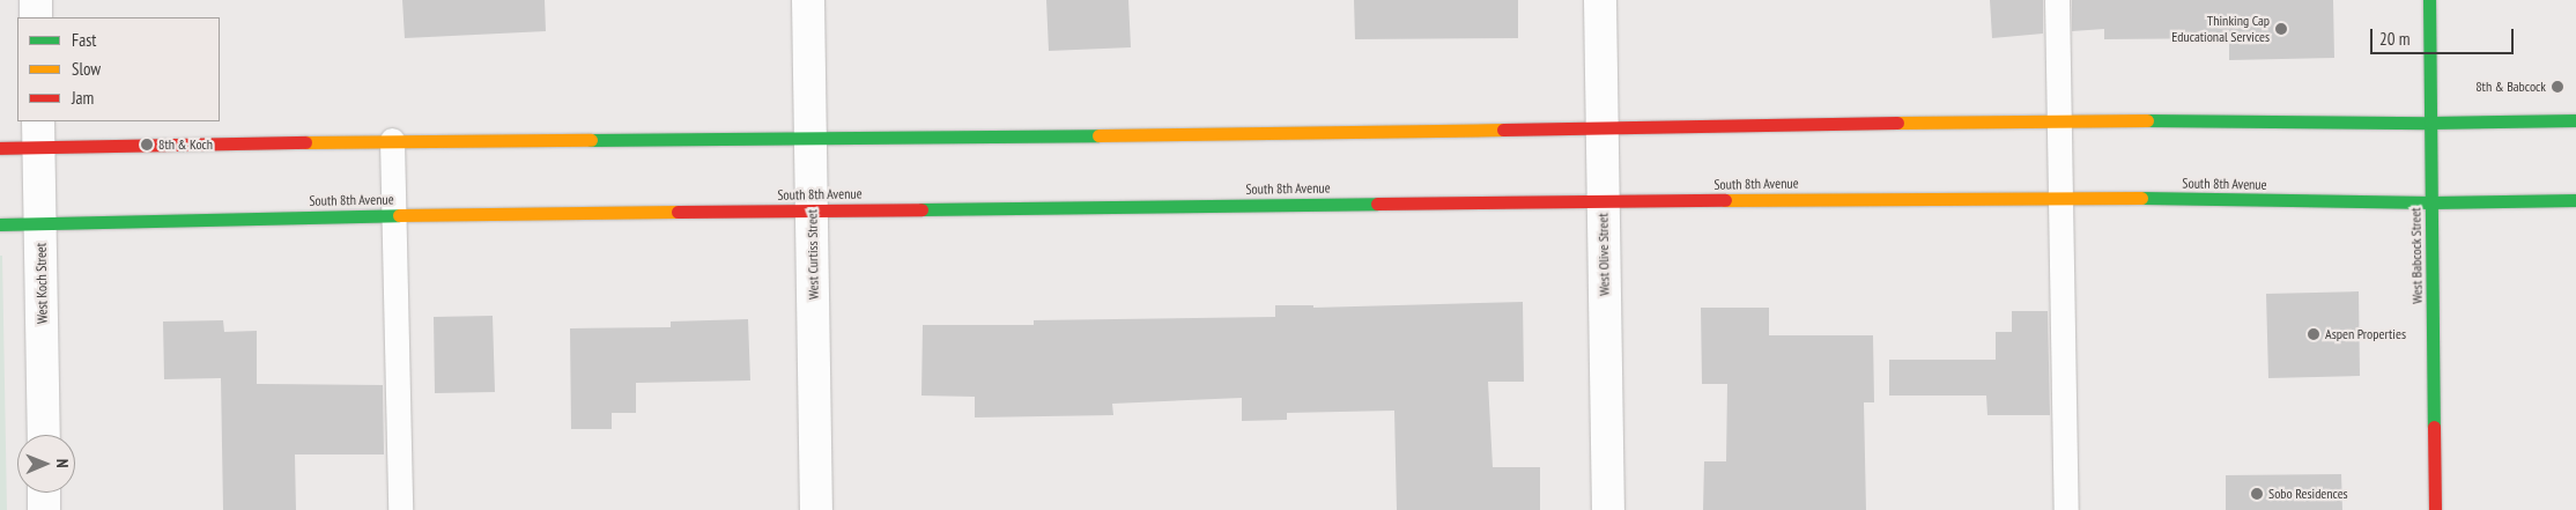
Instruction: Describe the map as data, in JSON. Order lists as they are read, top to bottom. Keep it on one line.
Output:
{"streets":{"street":["South 8th Avenue","West Curtiss Street","West Olive Street","West Babcock Street","West Koch Street"]},"crossings":[["South 8th Avenue","West Curtiss Street"],["South 8th Avenue","West Olive Street"],["South 8th Avenue","West Babcock Street"],["South 8th Avenue","West Koch Street"]],"places":["Thinking Cap Educational Services","8th & Babcock","8th & Koch","Aspen Properties","Sobo Residences"],"legend":["Fast","Slow","Jam"],"scale_bar":"20 m","north":"right"}
